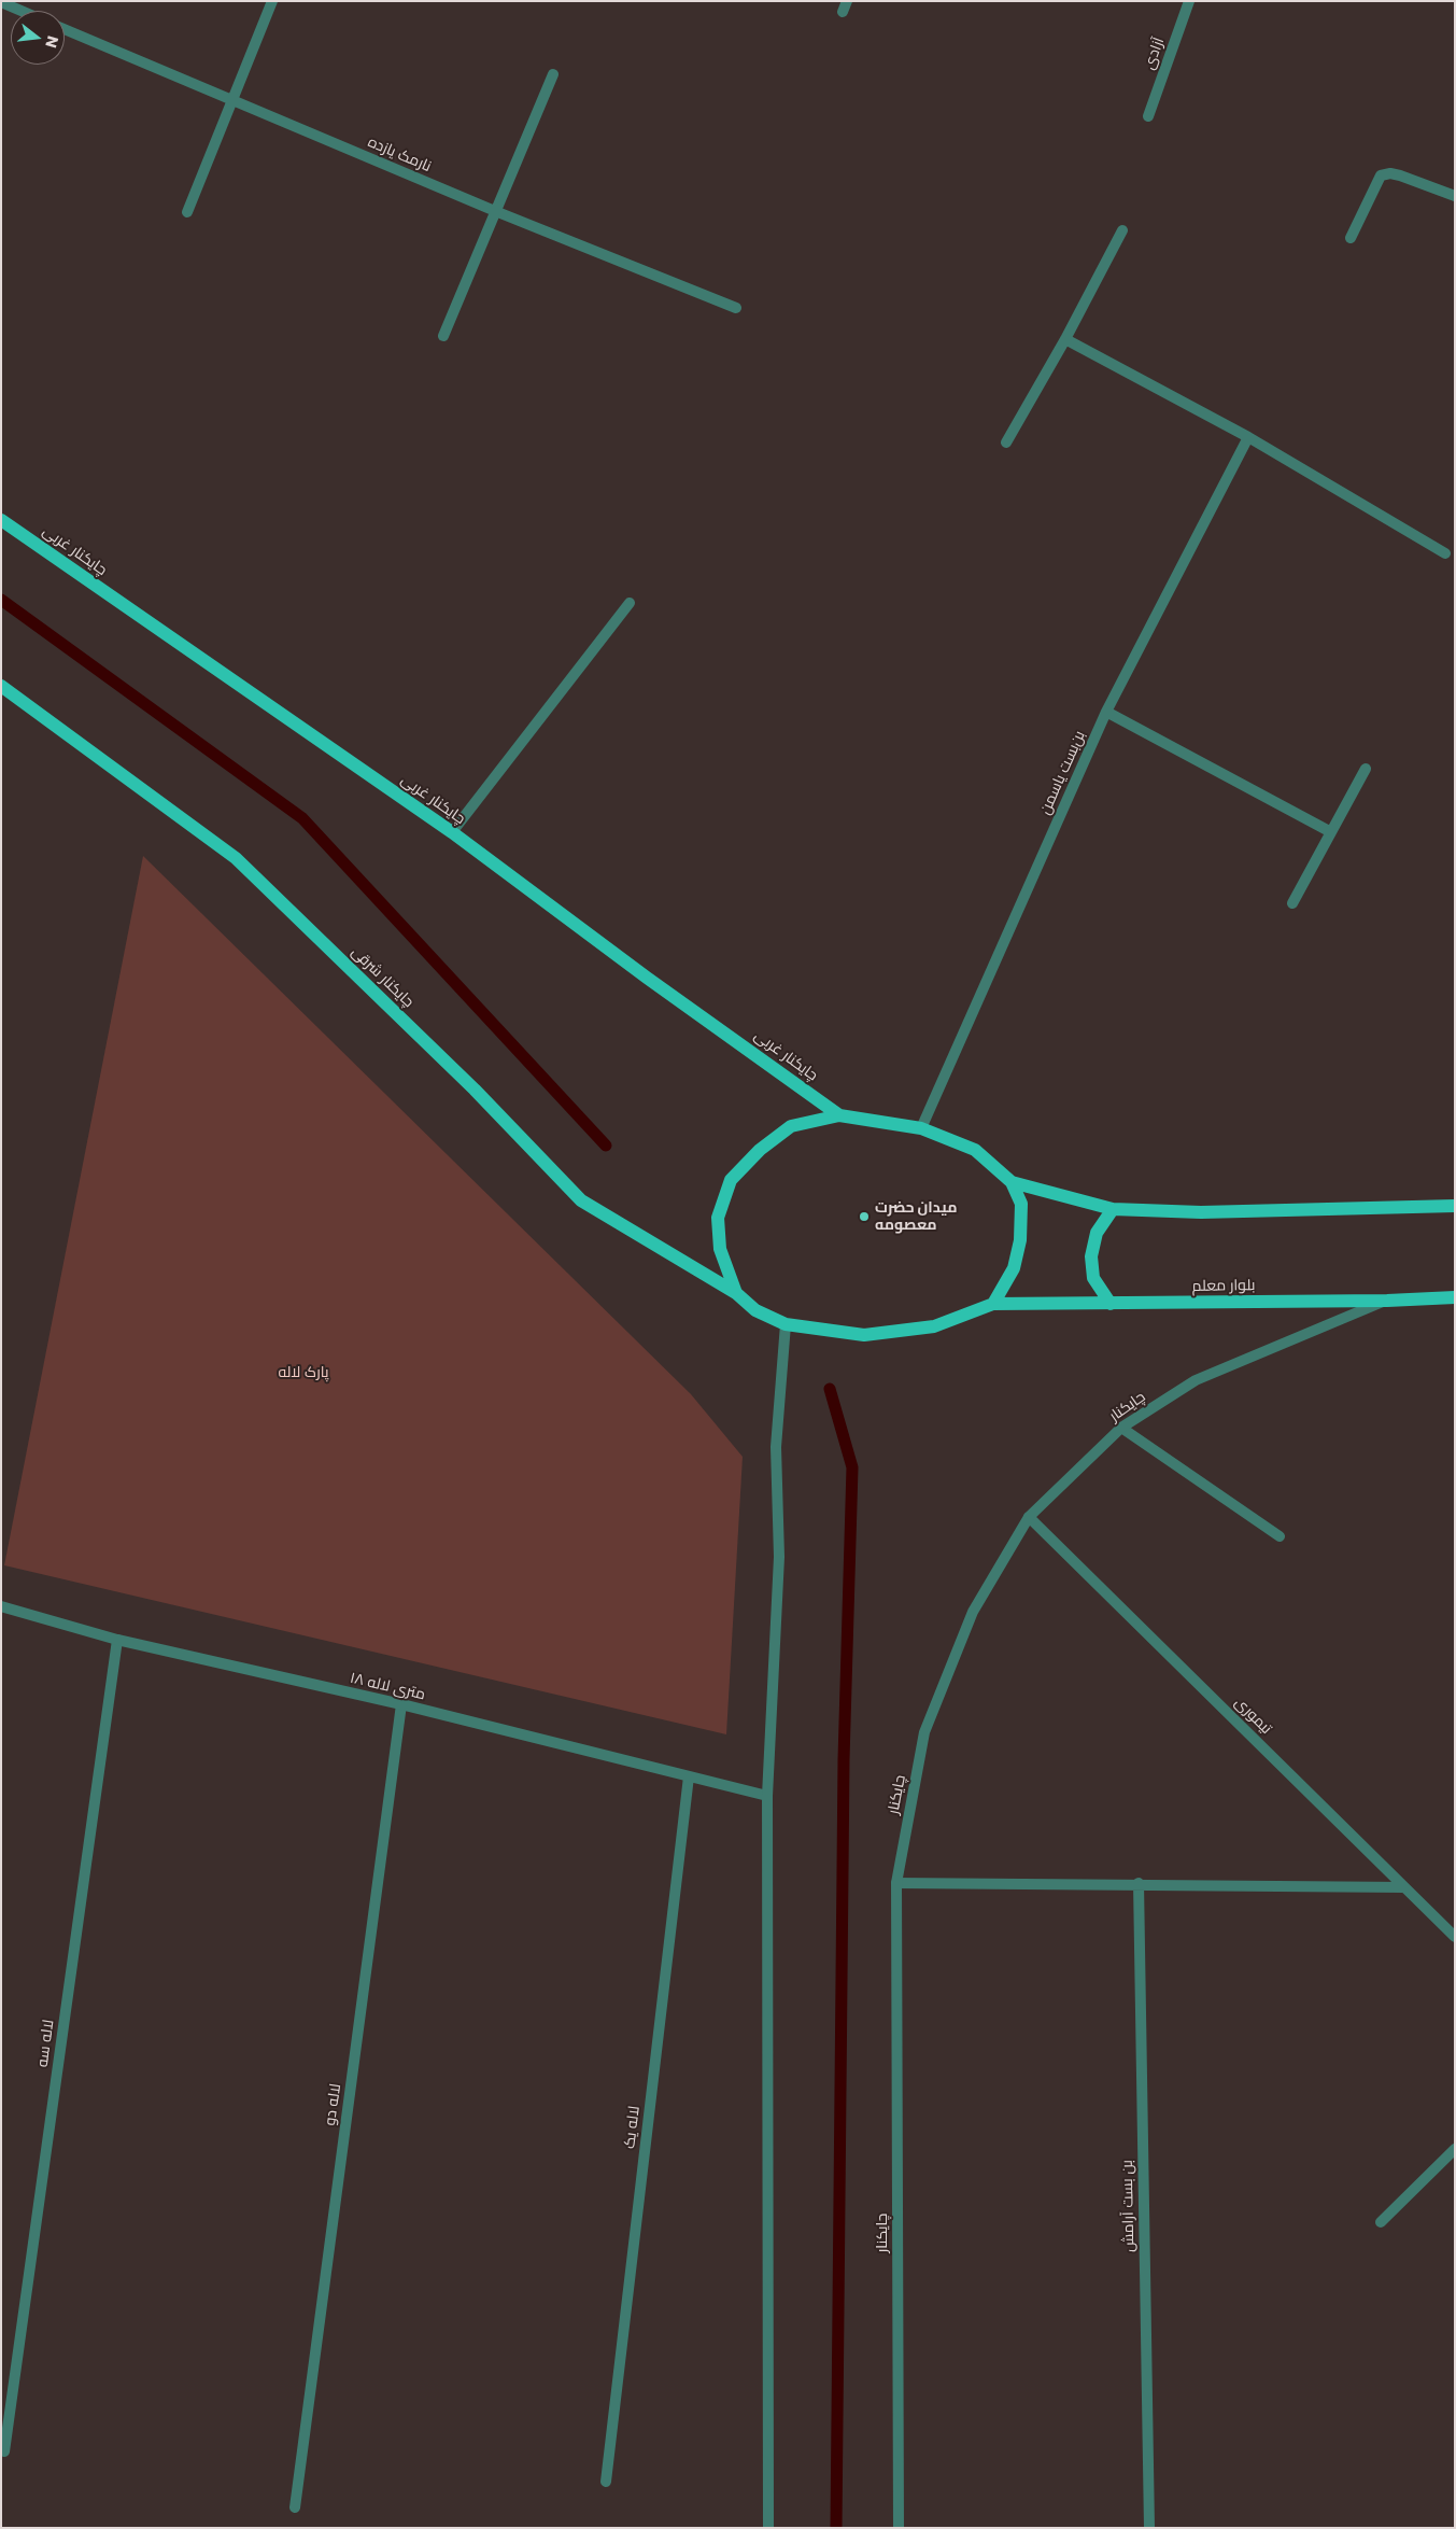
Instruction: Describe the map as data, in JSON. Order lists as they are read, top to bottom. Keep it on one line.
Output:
{"streets":{"main road":["چایکنار غربی","چایکنار شرقی","بلوار معلم"],"street":["آزادی","نارمک یازده","بن‌بست یاسمن","چایکنار","۱۸ متری لاله","تیموری","لاله سه","لاله دو","لاله یک","بن بست آرامش"]},"crossings":[["بلوار معلم","چایکنار"],["چایکنار","تیموری"],["۱۸ متری لاله","لاله سه"],["۱۸ متری لاله","لاله دو"],["۱۸ متری لاله","لاله یک"]],"parks":["پارک لاله"],"places":["میدان حضرت معصومه"],"north":"right"}
